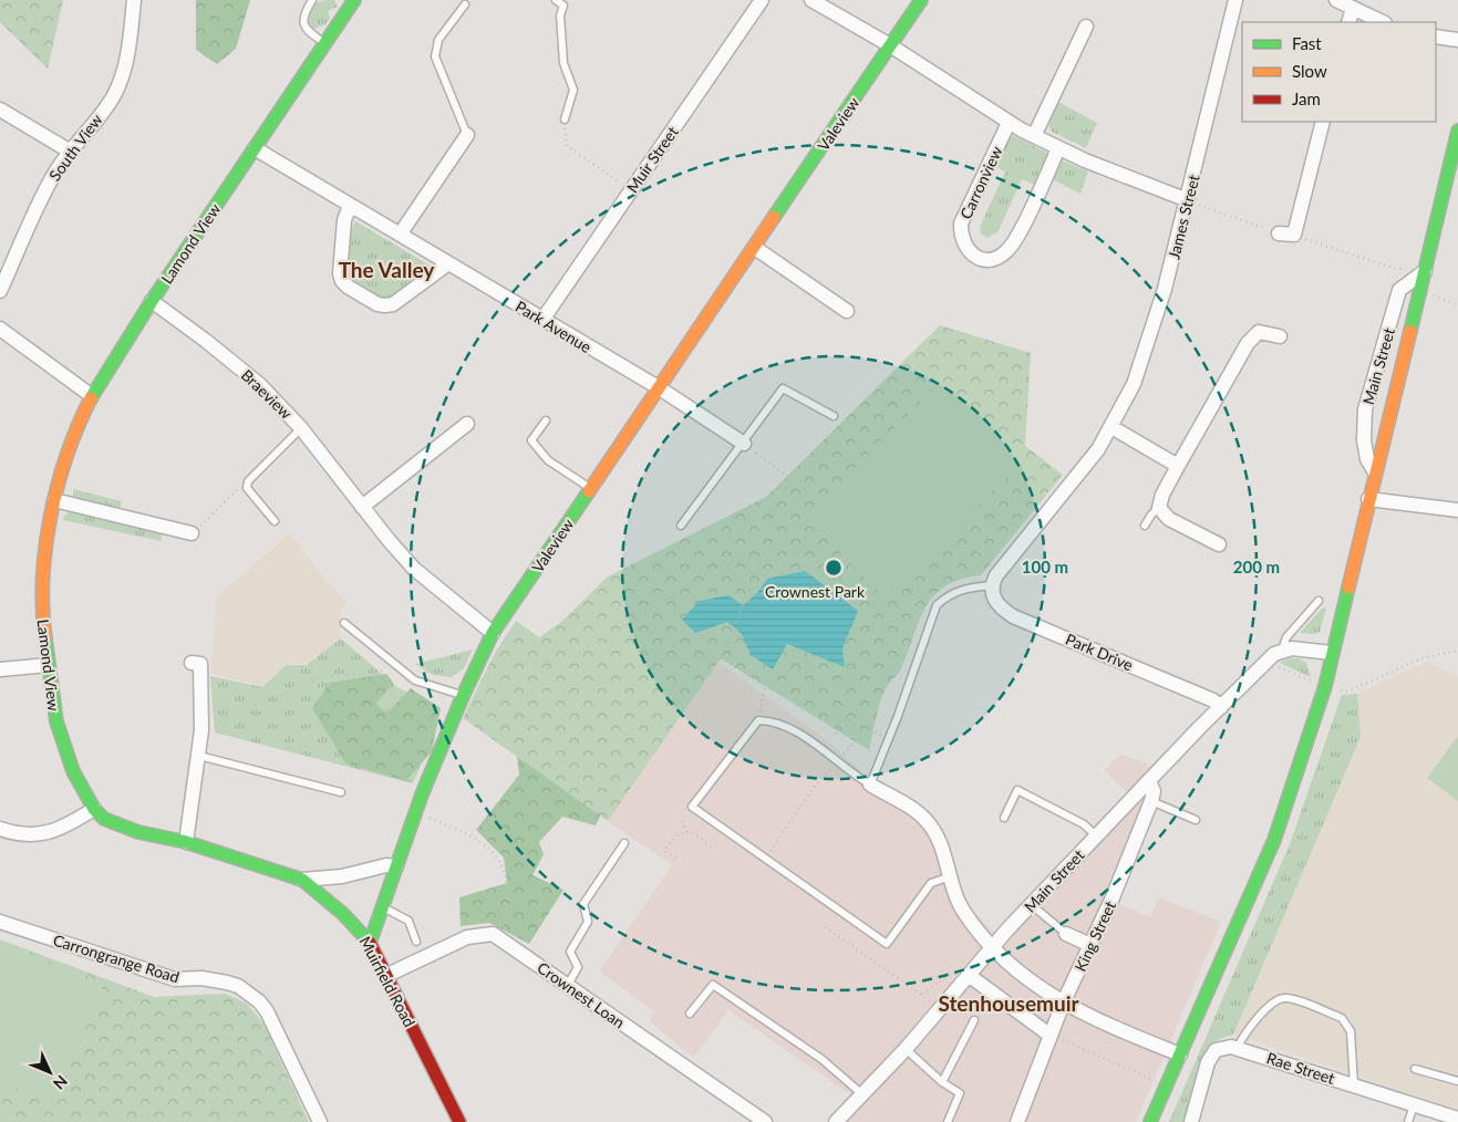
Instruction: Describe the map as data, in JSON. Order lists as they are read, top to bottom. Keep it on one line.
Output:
{"streets":{"street":["Valeview","South View","Muir Street","Carronview","James Street","Lamond View","Park Avenue","Main Street","Braeview","Park Drive","King Street","Carrongrange Road","Muirfield Road","Crownest Loan","Rae Street"]},"crossings":[["Valeview","Park Avenue"],["Valeview","Braeview"],["Valeview","Muirfield Road"],["Muir Street","Park Avenue"],["James Street","Park Drive"],["Lamond View","Park Avenue"],["Lamond View","Braeview"],["Lamond View","Muirfield Road"],["Main Street","Park Drive"],["Main Street","King Street"],["Muirfield Road","Crownest Loan"]],"districts":["The Valley","Stenhousemuir"],"parks":["Crownest Park"],"legend":["Fast","Slow","Jam"],"north":"bottom right","rings":["100 m","200 m"]}
